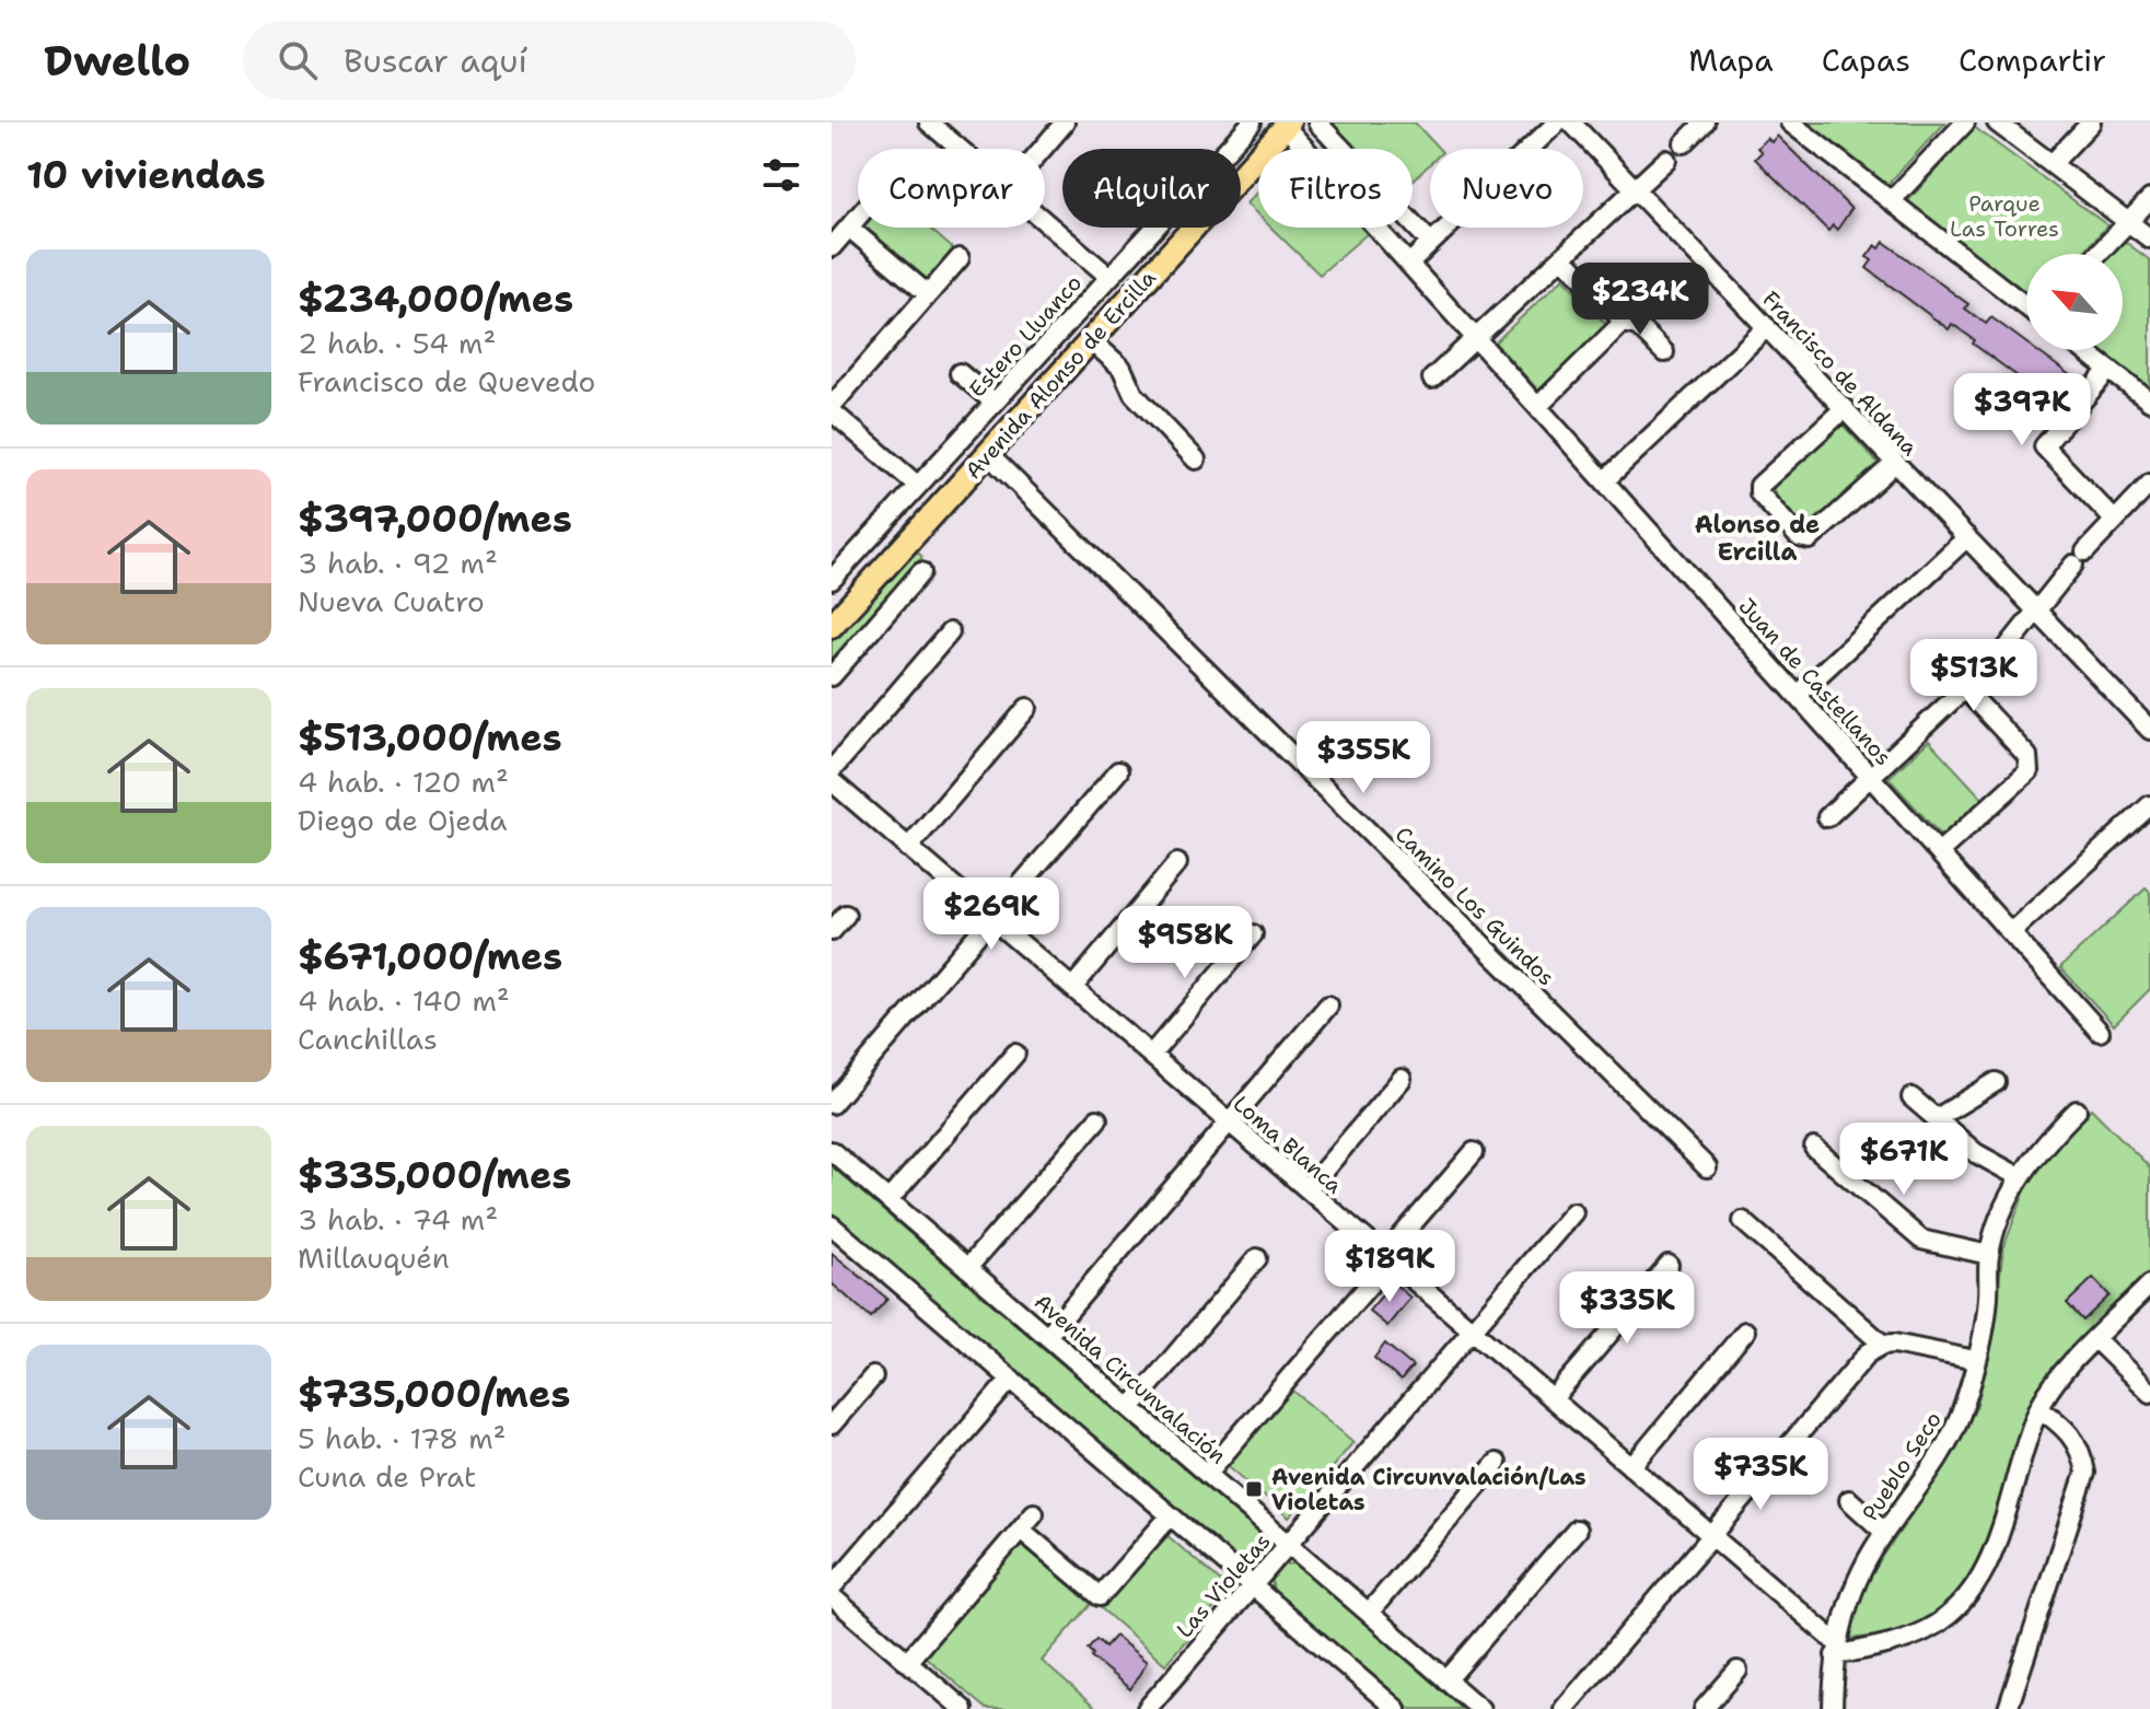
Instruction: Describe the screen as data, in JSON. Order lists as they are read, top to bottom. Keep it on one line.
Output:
{"streets":{"main road":["Avenida Alonso de Ercilla"],"street":["Estero Lluanco","Francisco de Aldana","Juan de Castellanos","Camino Los Guindos","Loma Blanca","Avenida Circunvalación","Pueblo Seco","Las Violetas"]},"crossings":[["Avenida Alonso de Ercilla","Juan de Castellanos"],["Avenida Alonso de Ercilla","Camino Los Guindos"],["Loma Blanca","Pueblo Seco"],["Loma Blanca","Las Violetas"],["Avenida Circunvalación","Las Violetas"]],"districts":["Alonso de Ercilla"],"parks":["Parque Las Torres"],"places":{"transit":["Avenida Circunvalación/Las Violetas"]},"north":"top left","page":{"header":"Dwello","search":"Buscar aquí","nav":["Mapa","Capas","Compartir"],"heading":"10 viviendas","chip":["Comprar","Alquilar","Filtros","Nuevo"],"list":[{"name":"$234,000/mes","note":"2 hab. · 54 m² · Francisco de Quevedo"},{"name":"$397,000/mes","note":"3 hab. · 92 m² · Nueva Cuatro"},{"name":"$513,000/mes","note":"4 hab. · 120 m² · Diego de Ojeda"},{"name":"$671,000/mes","note":"4 hab. · 140 m² · Canchillas"},{"name":"$335,000/mes","note":"3 hab. · 74 m² · Millauquén"},{"name":"$735,000/mes","note":"5 hab. · 178 m² · Cuna de Prat"}],"price":["$234K","$397K","$513K","$355K","$269K","$958K","$671K","$189K","$335K","$735K"]}}
